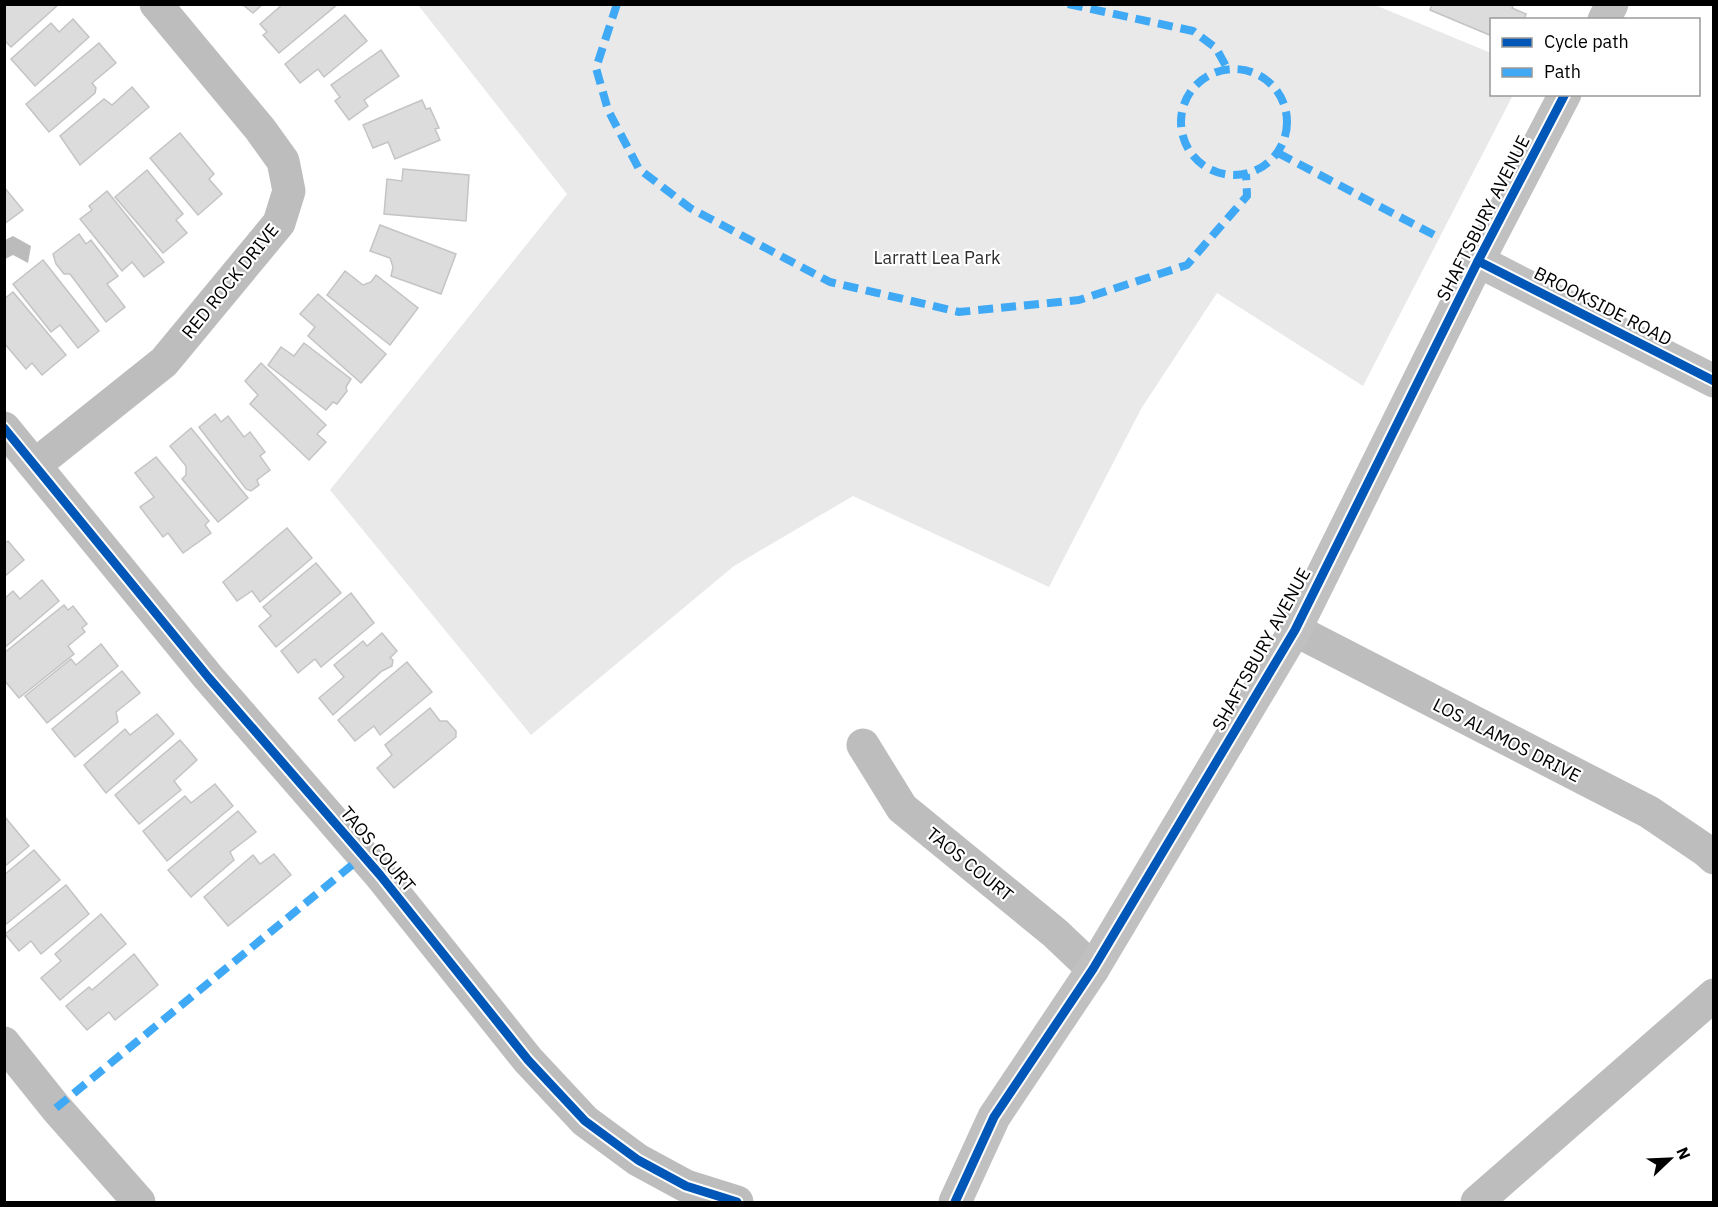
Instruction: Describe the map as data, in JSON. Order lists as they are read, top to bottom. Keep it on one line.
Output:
{"streets":{"street":["SHAFTSBURY AVENUE","RED ROCK DRIVE","BROOKSIDE ROAD","LOS ALAMOS DRIVE","TAOS COURT"]},"crossings":[["SHAFTSBURY AVENUE","BROOKSIDE ROAD"],["SHAFTSBURY AVENUE","LOS ALAMOS DRIVE"],["SHAFTSBURY AVENUE","TAOS COURT"],["RED ROCK DRIVE","TAOS COURT"]],"parks":["Larratt Lea Park"],"legend":["Cycle path","Path"],"north":"top right"}
